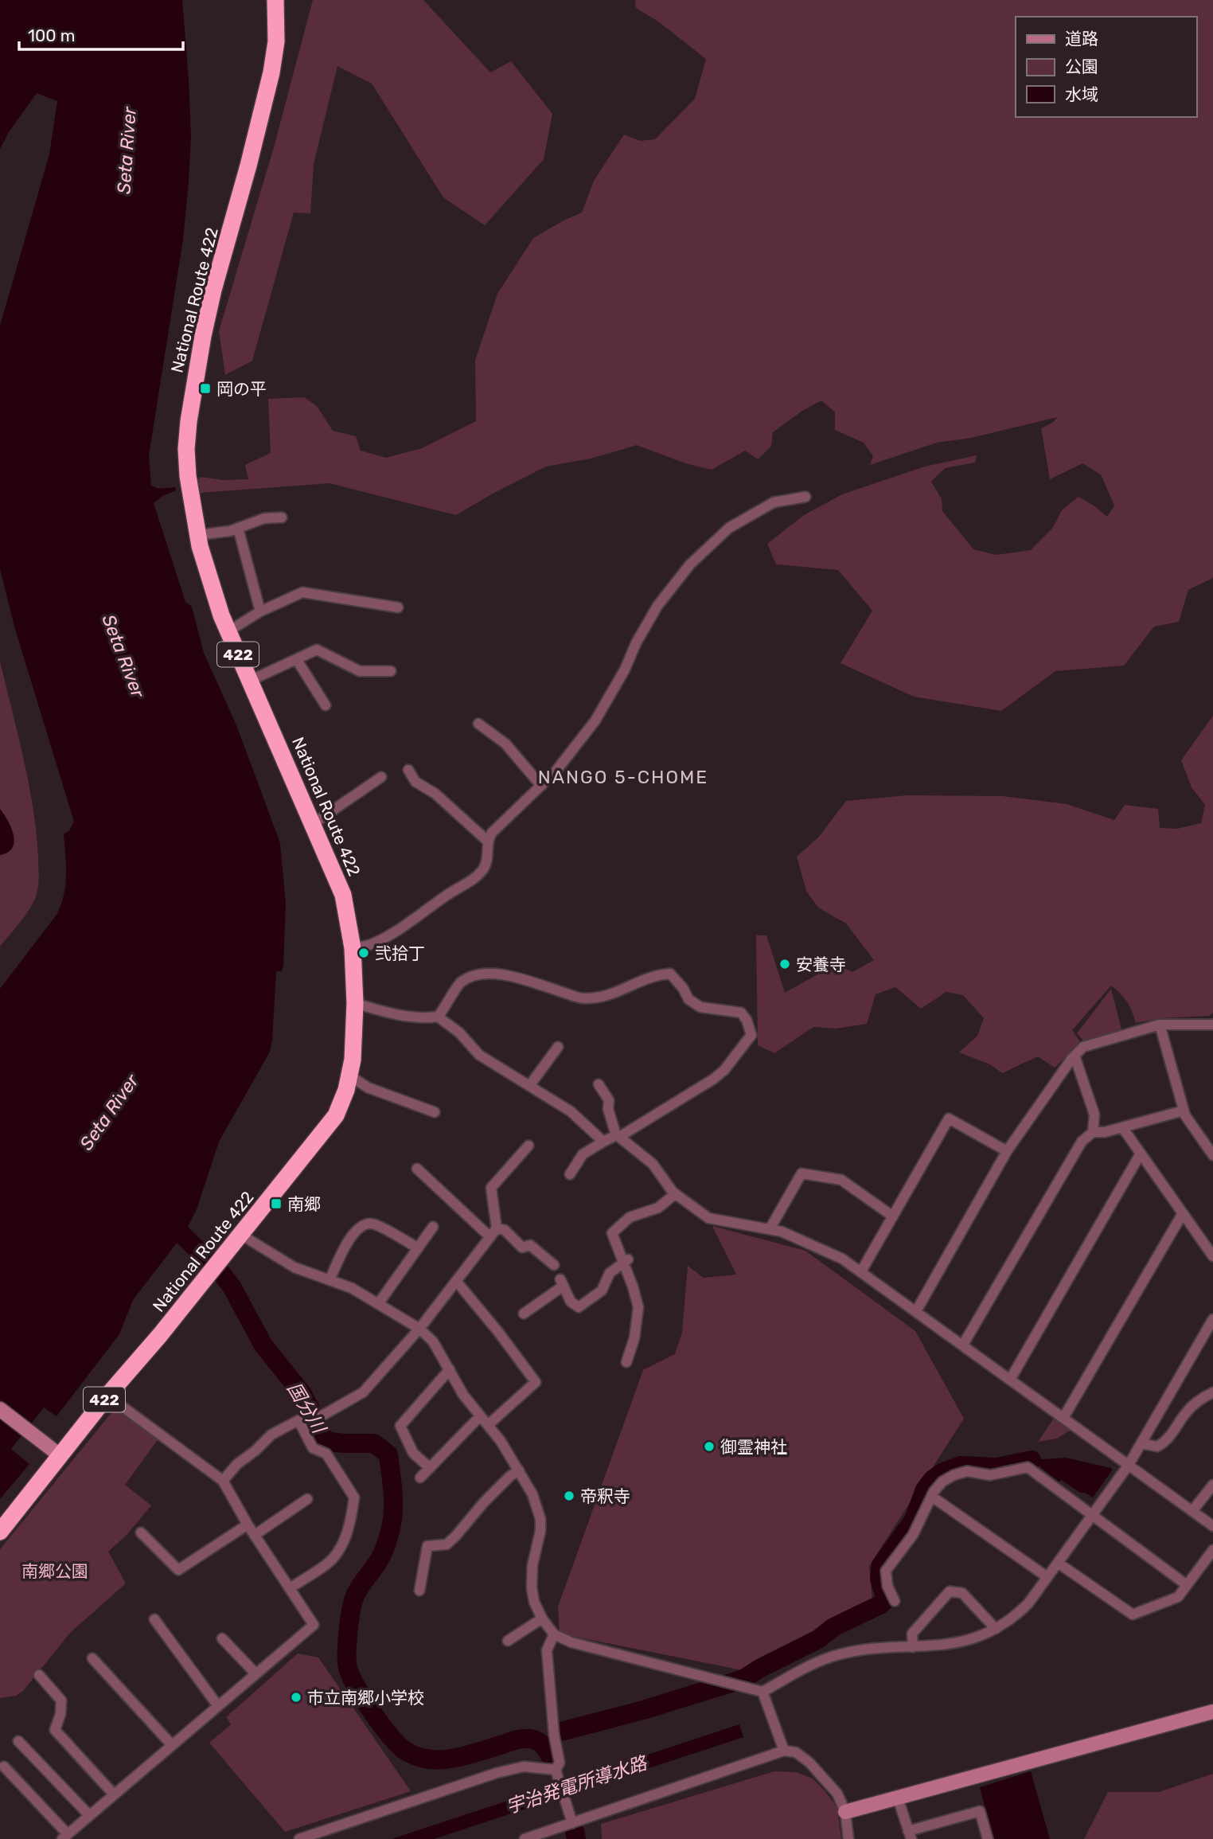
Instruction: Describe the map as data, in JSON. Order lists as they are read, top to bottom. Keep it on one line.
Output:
{"streets":{"highway":["National Route 422","422"]},"districts":["NANGO 5-CHOME"],"water":["Seta River","国分川","宇治発電所導水路"],"parks":["南郷公園"],"places":{"transit":["岡の平","南郷"],"other":["弐拾丁","安養寺","御霊神社","帝釈寺","市立南郷小学校"]},"legend":["道路","公園","水域"],"scale_bar":"100 m"}
